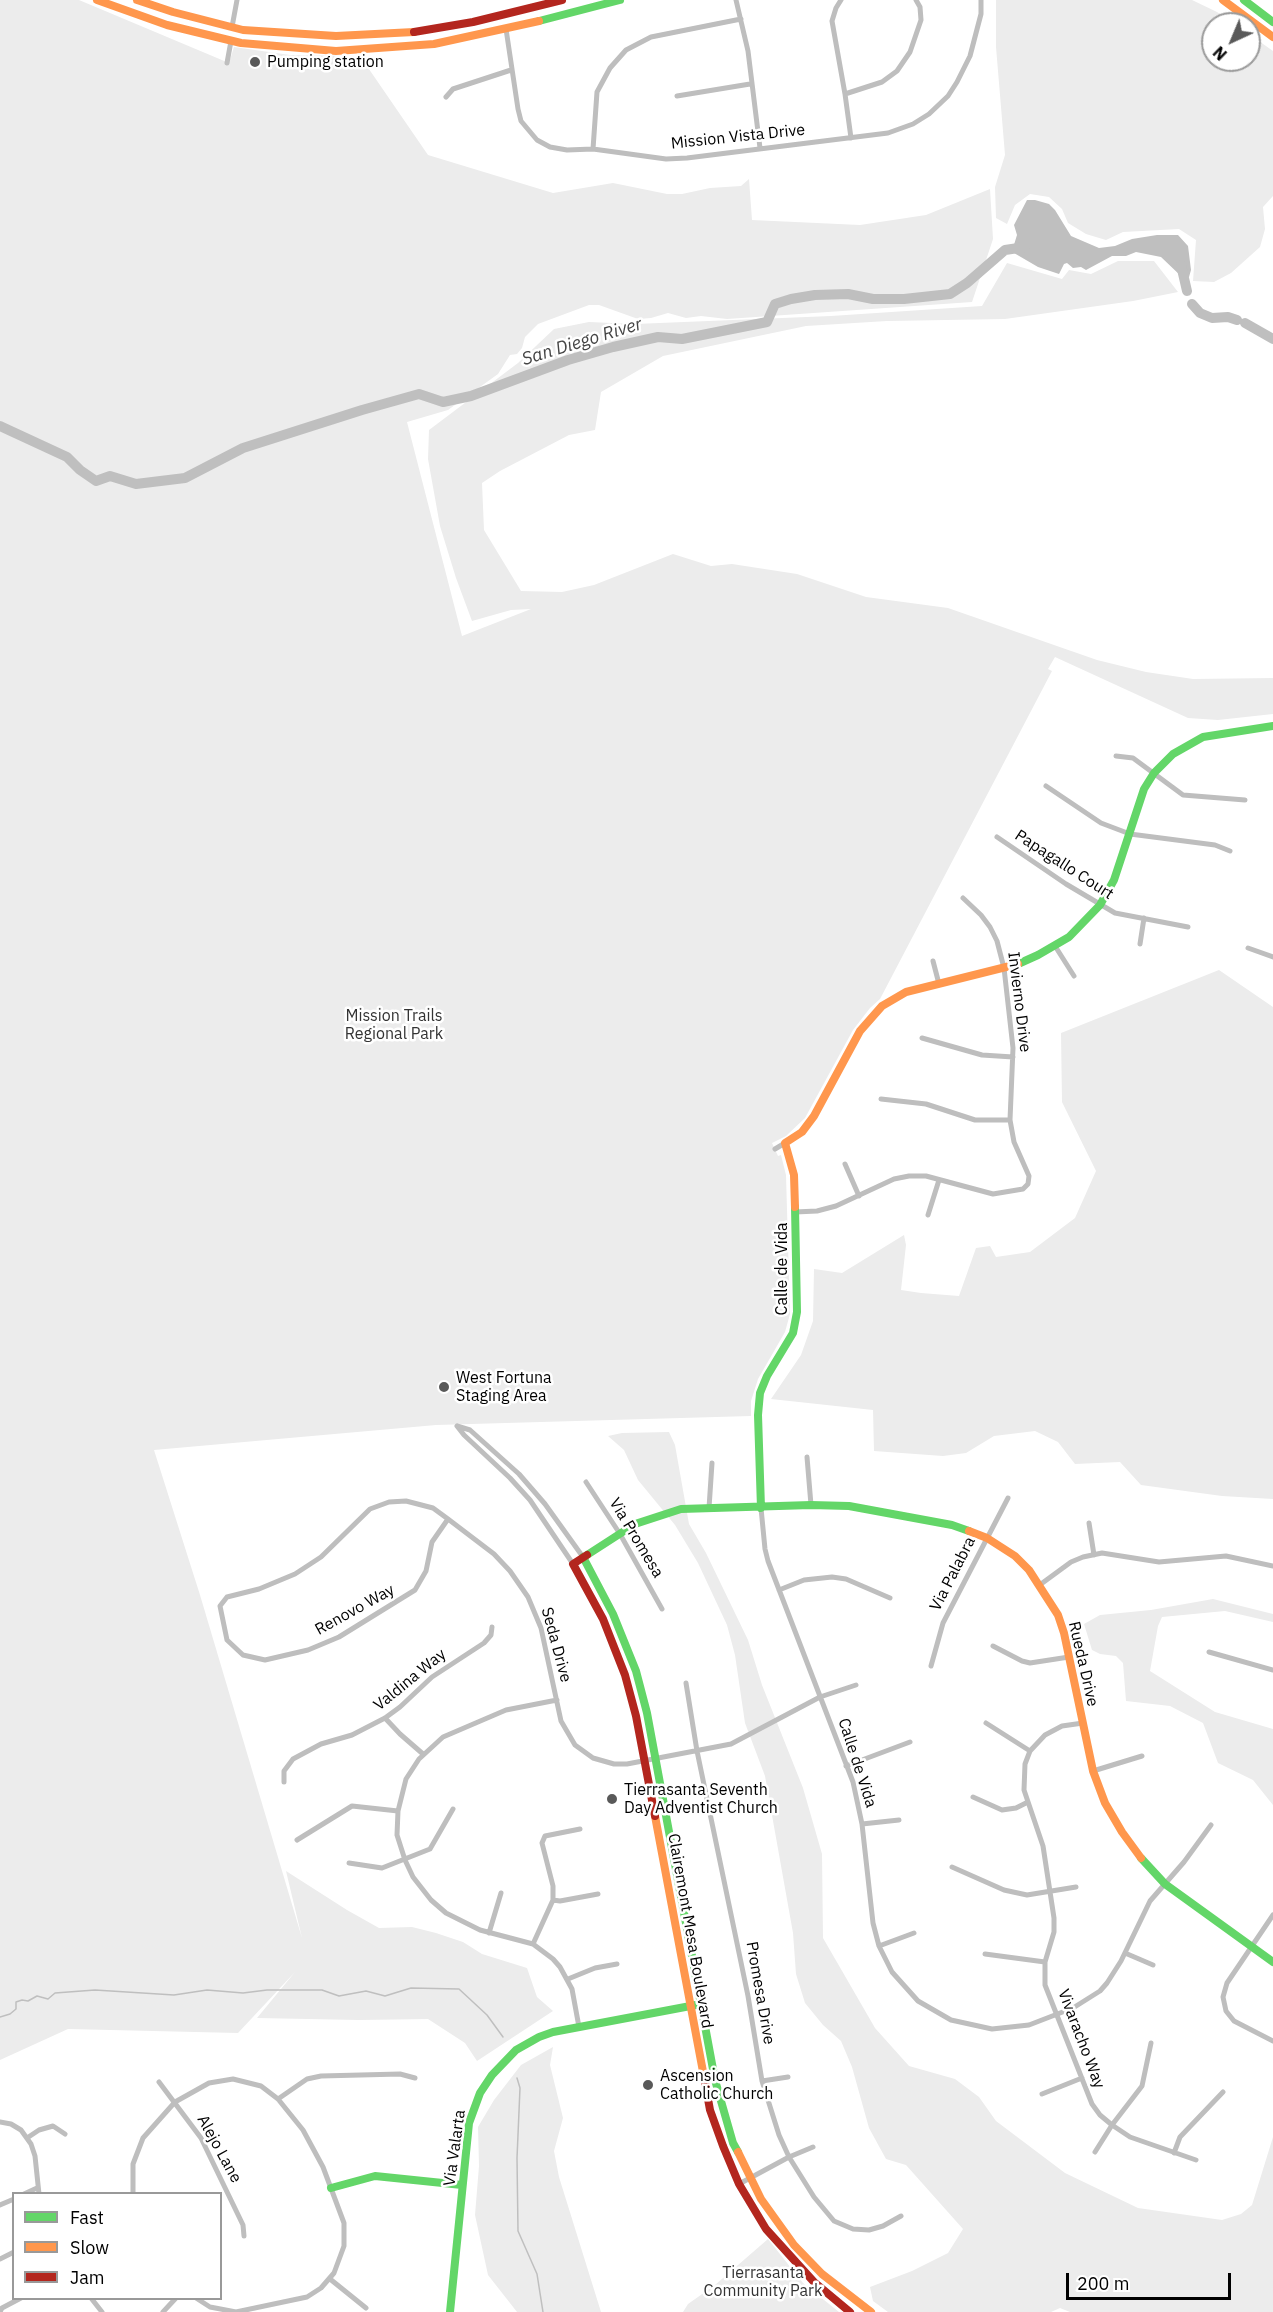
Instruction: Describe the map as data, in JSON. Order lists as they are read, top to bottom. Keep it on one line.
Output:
{"streets":{"street":["Mission Vista Drive","Papagallo Court","Invierno Drive","Calle de Vida","Via Promesa","Via Palabra","Renovo Way","Seda Drive","Rueda Drive","Valdina Way","Clairemont Mesa Boulevard","Promesa Drive","Vivaracho Way","Via Valarta","Alejo Lane"]},"crossings":[["Calle de Vida","Seda Drive"],["Calle de Vida","Rueda Drive"],["Calle de Vida","Vivaracho Way"],["Via Promesa","Rueda Drive"],["Via Palabra","Rueda Drive"],["Renovo Way","Seda Drive"],["Seda Drive","Clairemont Mesa Boulevard"],["Seda Drive","Promesa Drive"],["Rueda Drive","Clairemont Mesa Boulevard"],["Clairemont Mesa Boulevard","Via Valarta"]],"water":["San Diego River"],"parks":["Mission Trails Regional Park","Tierrasanta Community Park"],"places":["Pumping station","West Fortuna Staging Area","Tierrasanta Seventh Day Adventist Church","Ascension Catholic Church"],"legend":["Fast","Slow","Jam"],"scale_bar":"200 m","north":"bottom left"}
